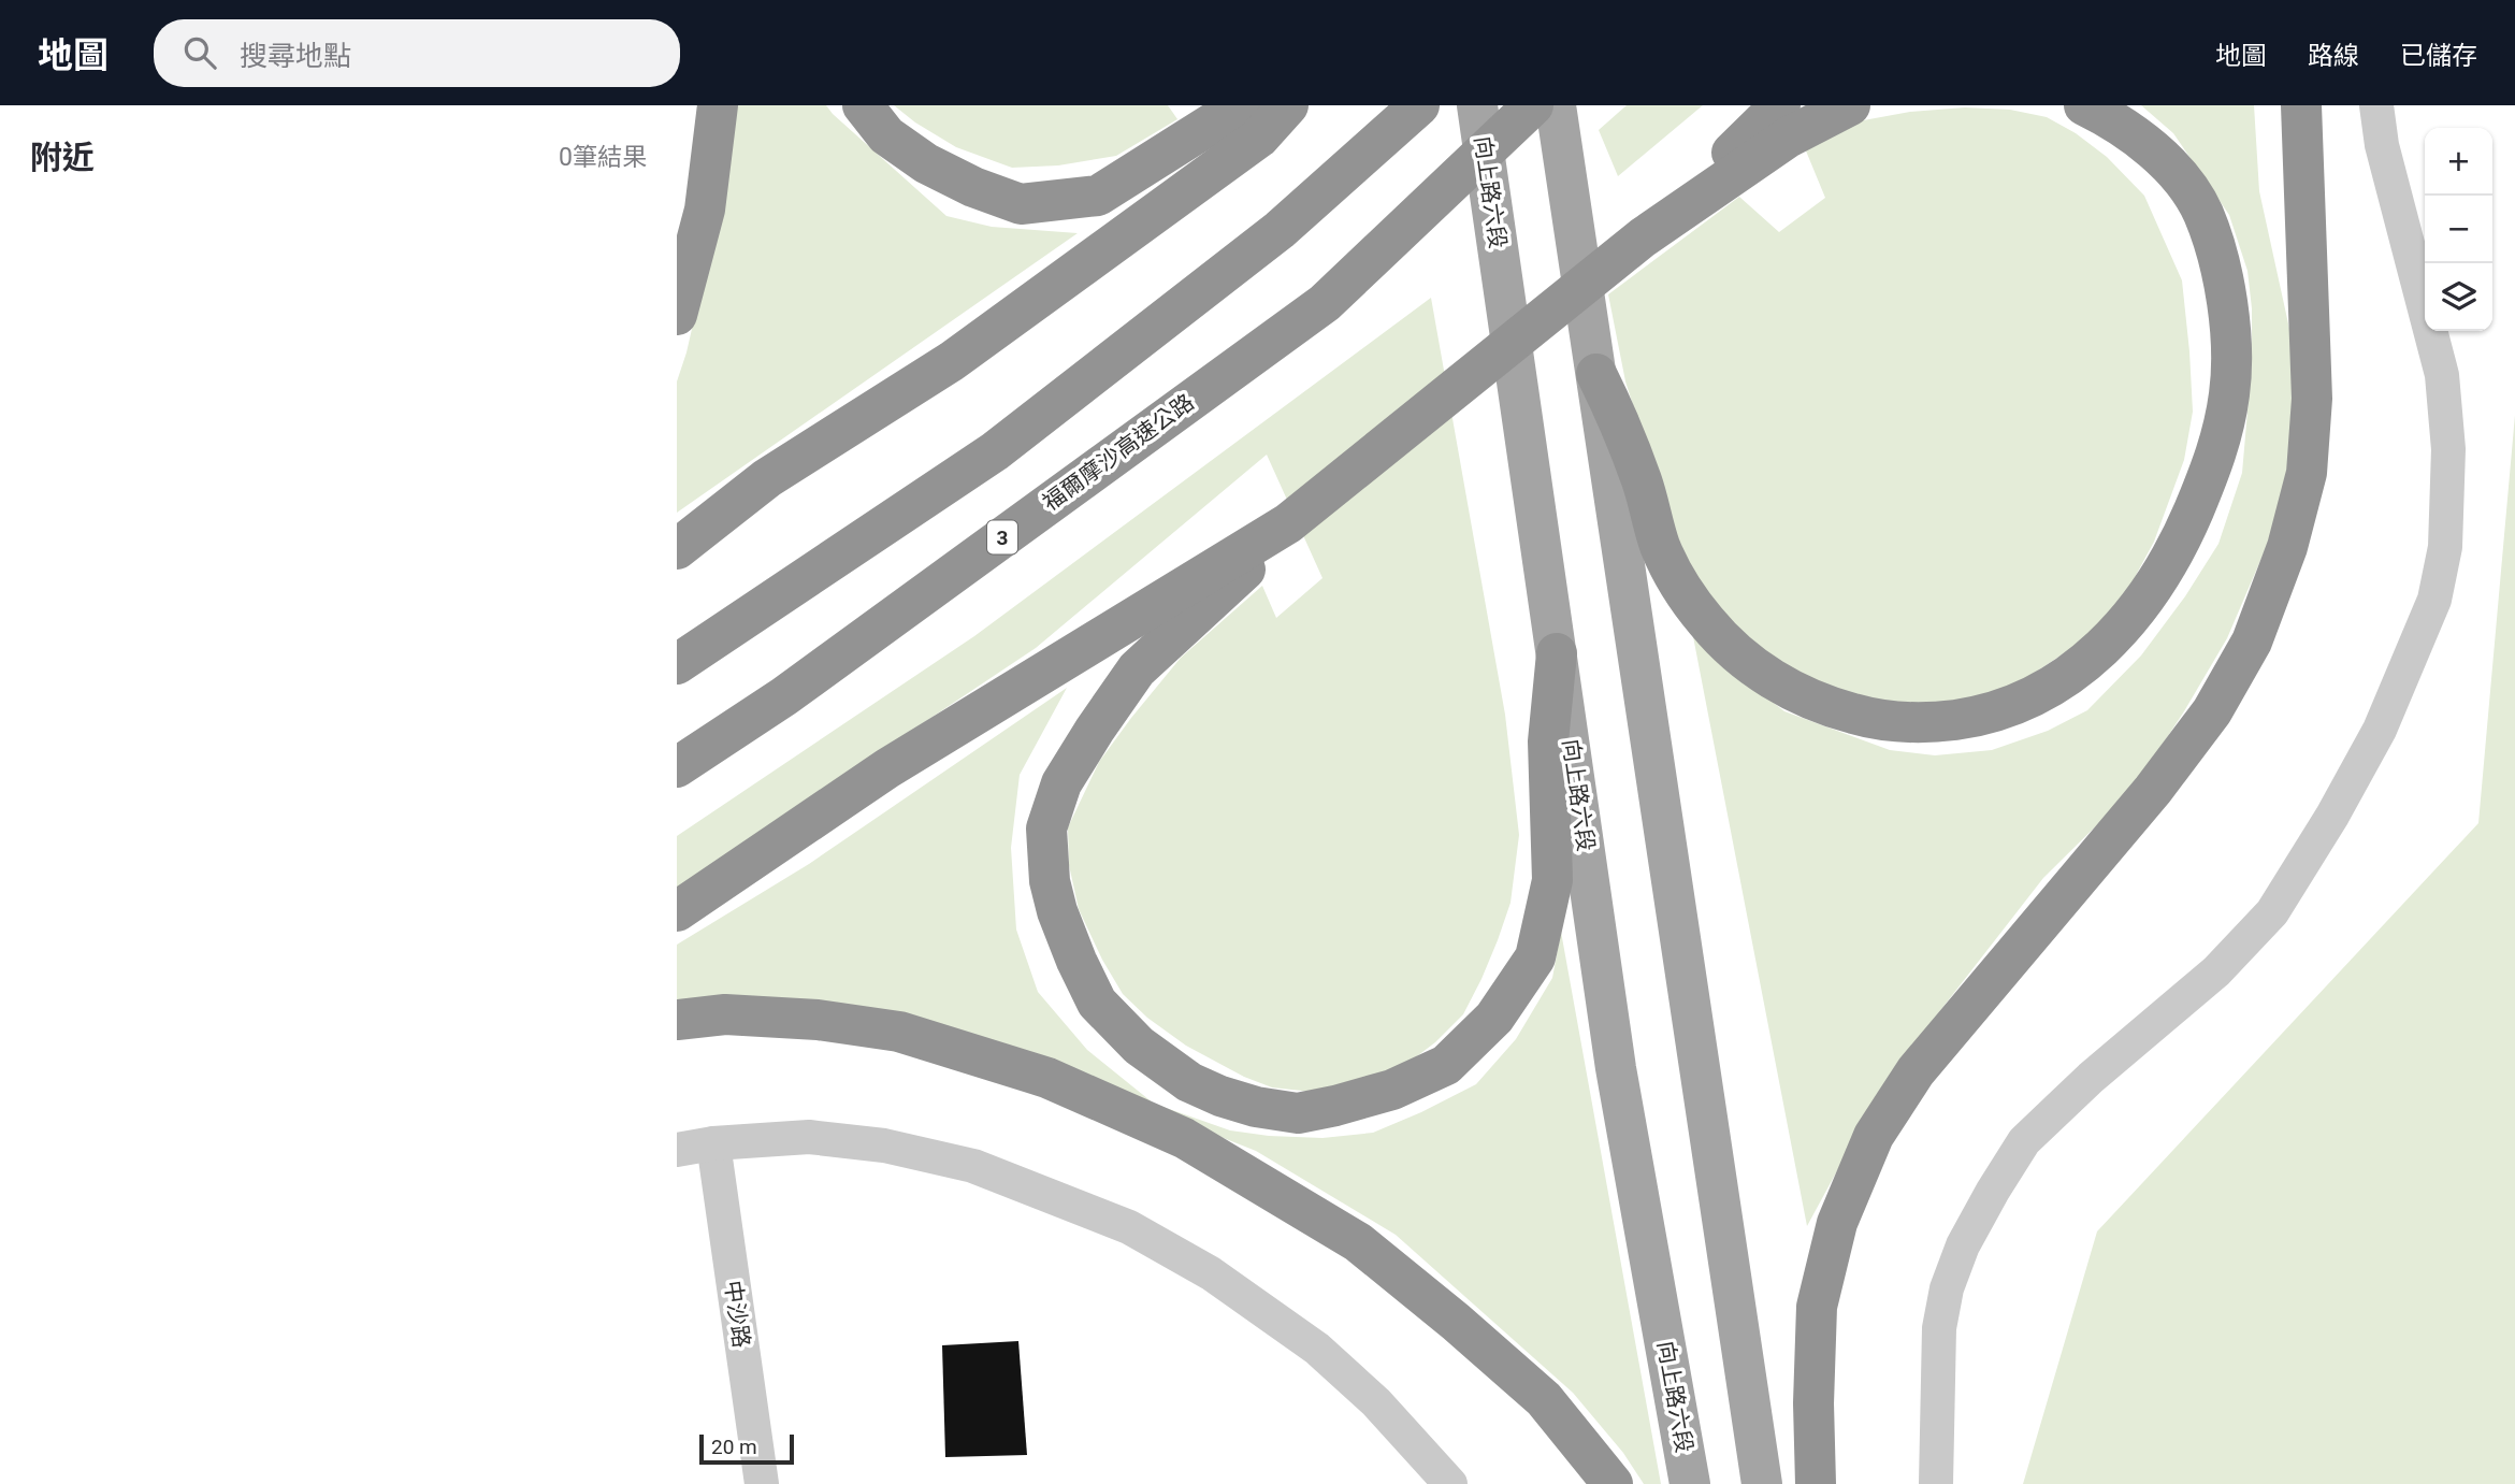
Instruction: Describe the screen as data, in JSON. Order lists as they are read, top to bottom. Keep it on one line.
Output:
{"streets":{"highway":["福爾摩沙高速公路","3"],"main road":["向上路六段"],"street":["中沙路"]},"scale_bar":"20 m","page":{"header":"地圖","search":"搜尋地點","nav":["地圖","路線","已儲存"],"heading":["附近","0筆結果"],"map_buttons":["+","−"],"scale":"20 m"}}
